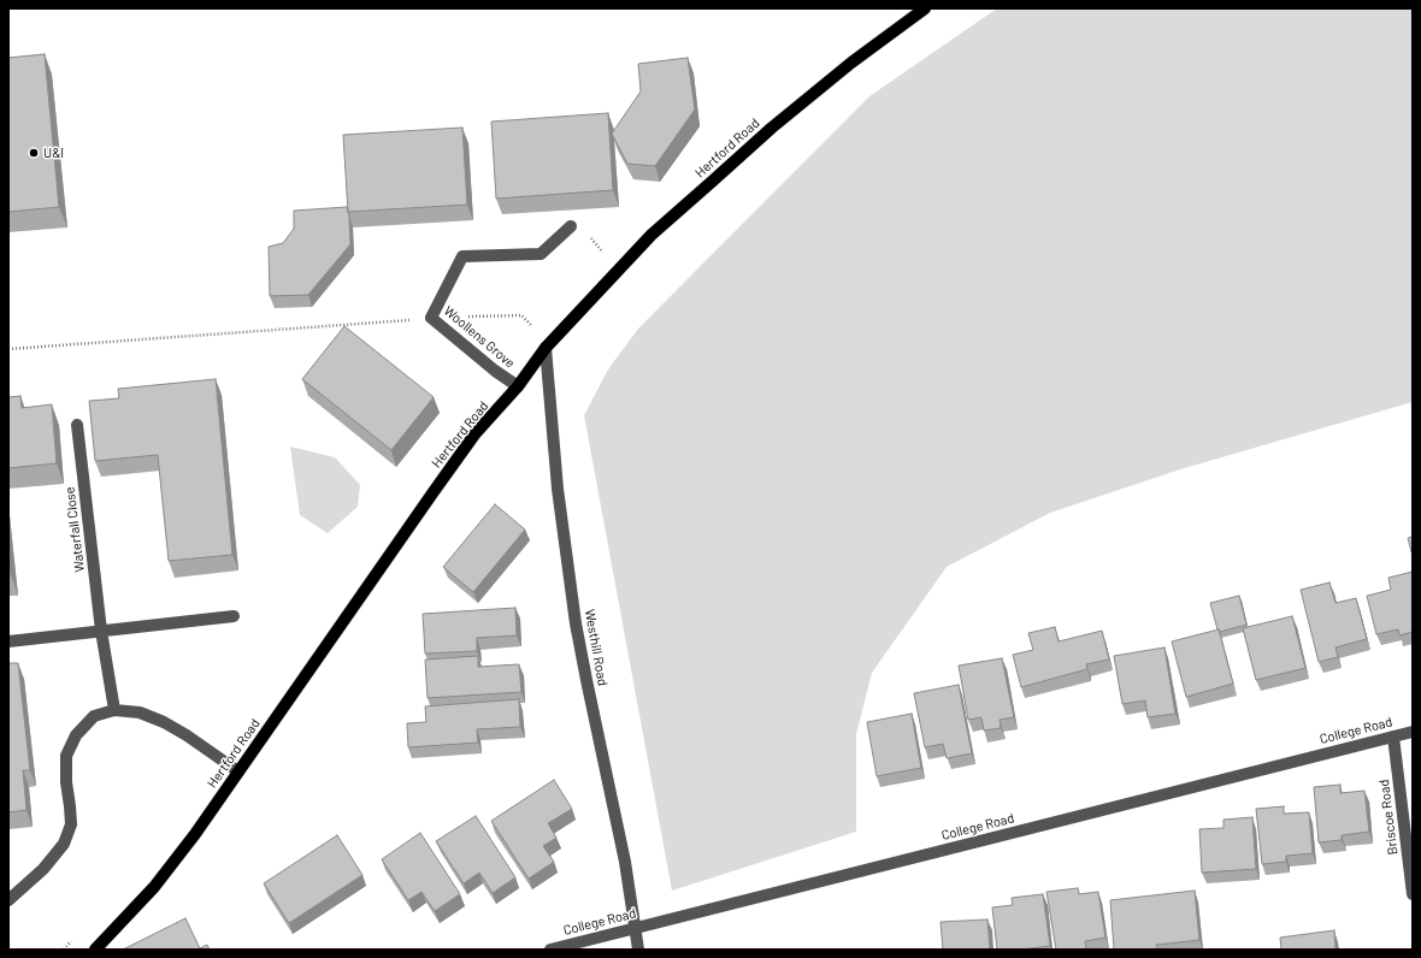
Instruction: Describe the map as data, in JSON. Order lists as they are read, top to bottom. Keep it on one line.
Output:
{"streets":{"main road":["Hertford Road"],"street":["Woollens Grove","Waterfall Close","Westhill Road","College Road","Briscoe Road"]},"crossings":[["Hertford Road","Woollens Grove"],["Hertford Road","Westhill Road"],["Westhill Road","College Road"],["College Road","Briscoe Road"]],"places":["U&I"]}
